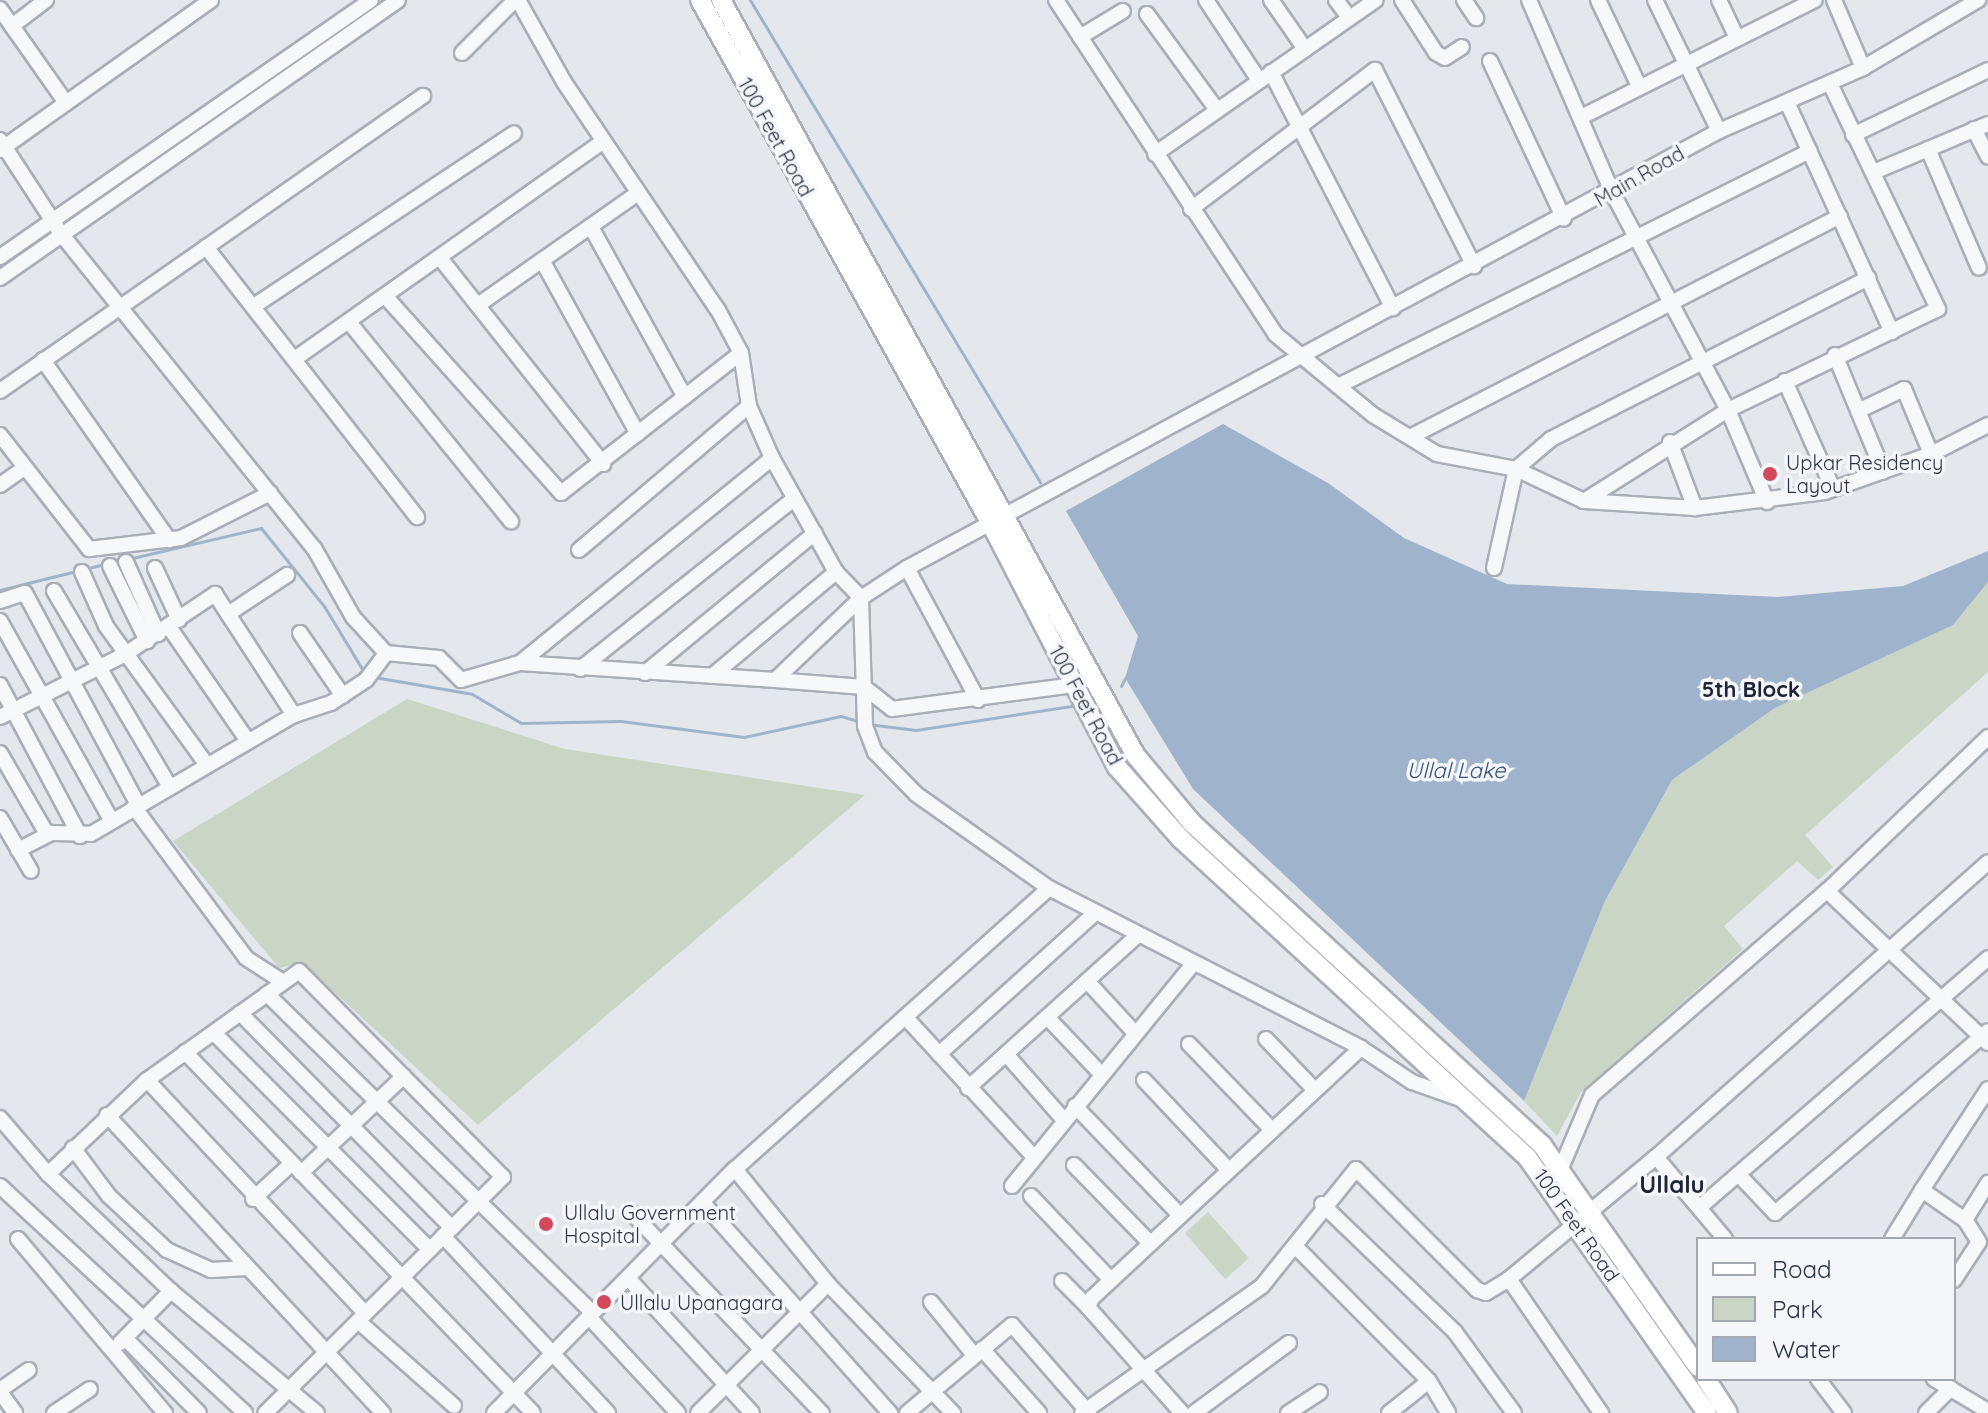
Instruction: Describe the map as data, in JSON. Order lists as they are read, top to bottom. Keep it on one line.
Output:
{"streets":{"main road":["100 Feet Road"],"street":["Main Road"]},"crossings":[["100 Feet Road","Main Road"]],"districts":["5th Block","Ullalu"],"water":["Ullal Lake"],"places":["Upkar Residency Layout","Ullalu Government Hospital","Ullalu Upanagara"],"legend":["Road","Park","Water"]}
